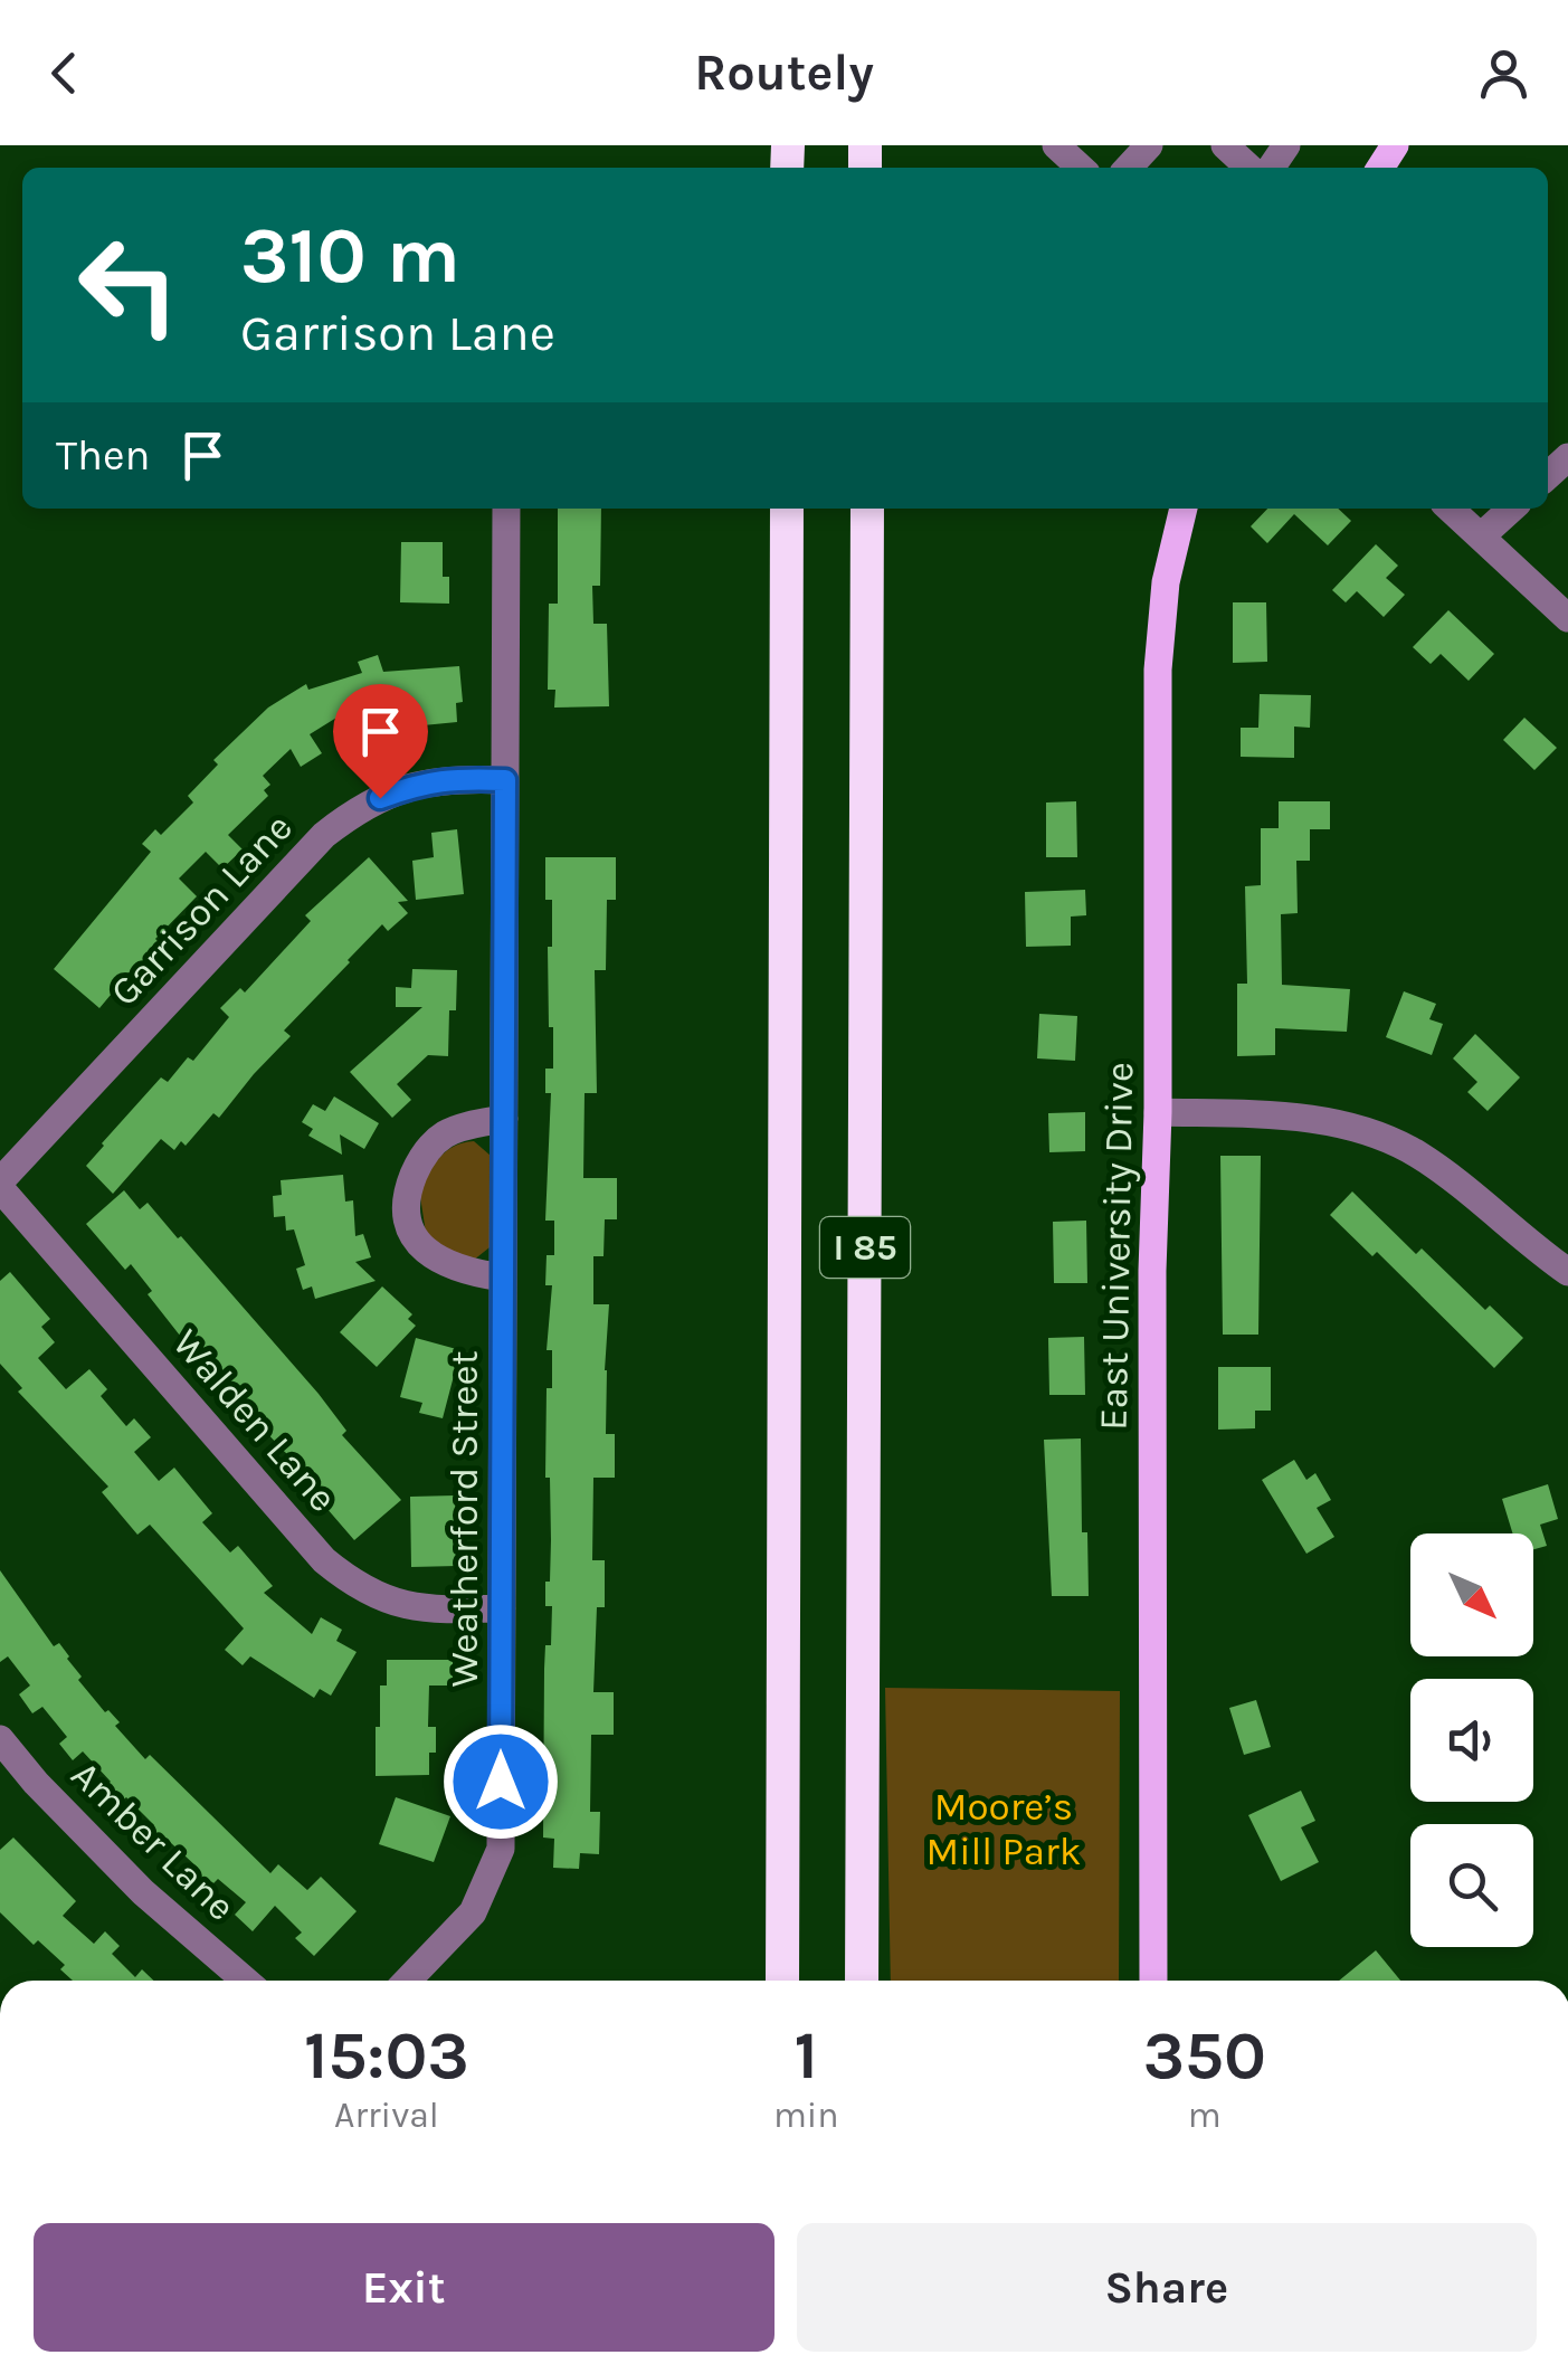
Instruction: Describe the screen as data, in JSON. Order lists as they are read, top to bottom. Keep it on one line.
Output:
{"streets":{"highway":["I 85"],"main road":["East University Drive"],"street":["Garrison Lane","Walden Lane","Weatherford Street","Amber Lane"]},"crossings":[["Garrison Lane","Walden Lane"],["Garrison Lane","Weatherford Street"],["Walden Lane","Weatherford Street"]],"parks":["Moore’s Mill Park"],"north":"bottom right","page":{"header":"Routely","turn":["310 m","Garrison Lane"],"then":"Then","eta":["15:03","Arrival","1","min","350","m"],"buttons":["Exit","Share"]}}
